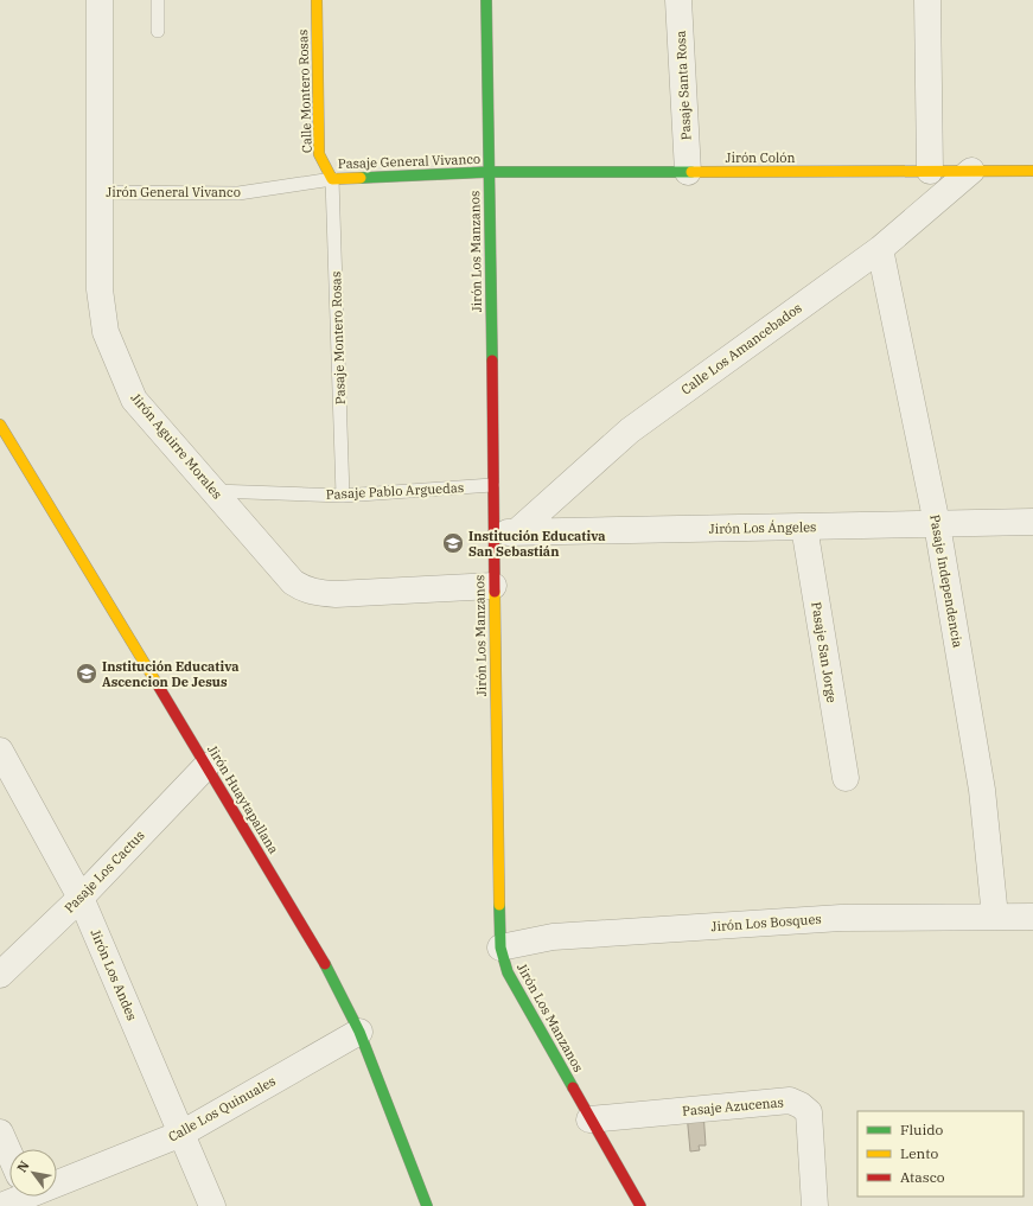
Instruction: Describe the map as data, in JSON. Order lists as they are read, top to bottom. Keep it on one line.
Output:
{"streets":{"street":["Pasaje Santa Rosa","Calle Montero Rosas","Jirón Colón","Pasaje General Vivanco","Jirón Los Manzanos","Calle Los Amancebados","Jirón Aguirre Morales","Jirón Los Ángeles","Pasaje Independencia","Pasaje San Jorge","Jirón Huaytapallana","Pasaje Los Cactus","Jirón Los Bosques","Jirón Los Andes","Pasaje Azucenas","Calle Los Quinuales"],"lane":["Jirón General Vivanco","Pasaje Montero Rosas","Pasaje Pablo Arguedas"]},"crossings":[["Pasaje Santa Rosa","Jirón Colón"],["Calle Montero Rosas","Pasaje General Vivanco"],["Calle Montero Rosas","Jirón General Vivanco"],["Calle Montero Rosas","Pasaje Montero Rosas"],["Jirón Colón","Pasaje General Vivanco"],["Jirón Colón","Jirón Los Manzanos"],["Jirón Colón","Calle Los Amancebados"],["Pasaje General Vivanco","Jirón General Vivanco"],["Pasaje General Vivanco","Jirón Los Manzanos"],["Pasaje General Vivanco","Pasaje Montero Rosas"],["Jirón General Vivanco","Pasaje Montero Rosas"],["Jirón General Vivanco","Jirón Aguirre Morales"],["Jirón Los Manzanos","Calle Los Amancebados"],["Jirón Los Manzanos","Jirón Aguirre Morales"],["Jirón Los Manzanos","Pasaje Pablo Arguedas"],["Jirón Los Manzanos","Jirón Los Ángeles"],["Jirón Los Manzanos","Jirón Los Bosques"],["Jirón Los Manzanos","Pasaje Azucenas"],["Pasaje Montero Rosas","Pasaje Pablo Arguedas"],["Calle Los Amancebados","Jirón Los Ángeles"],["Calle Los Amancebados","Pasaje Independencia"],["Jirón Aguirre Morales","Pasaje Pablo Arguedas"],["Jirón Los Ángeles","Pasaje Independencia"],["Jirón Los Ángeles","Pasaje San Jorge"],["Pasaje Independencia","Jirón Los Bosques"],["Jirón Huaytapallana","Pasaje Los Cactus"],["Jirón Huaytapallana","Calle Los Quinuales"],["Pasaje Los Cactus","Jirón Los Andes"],["Jirón Los Andes","Calle Los Quinuales"]],"places":{"school or university":["Institución Educativa San Sebastián","Institución Educativa Ascencion De Jesus"]},"legend":["Fluido","Lento","Atasco"],"north":"top left"}
